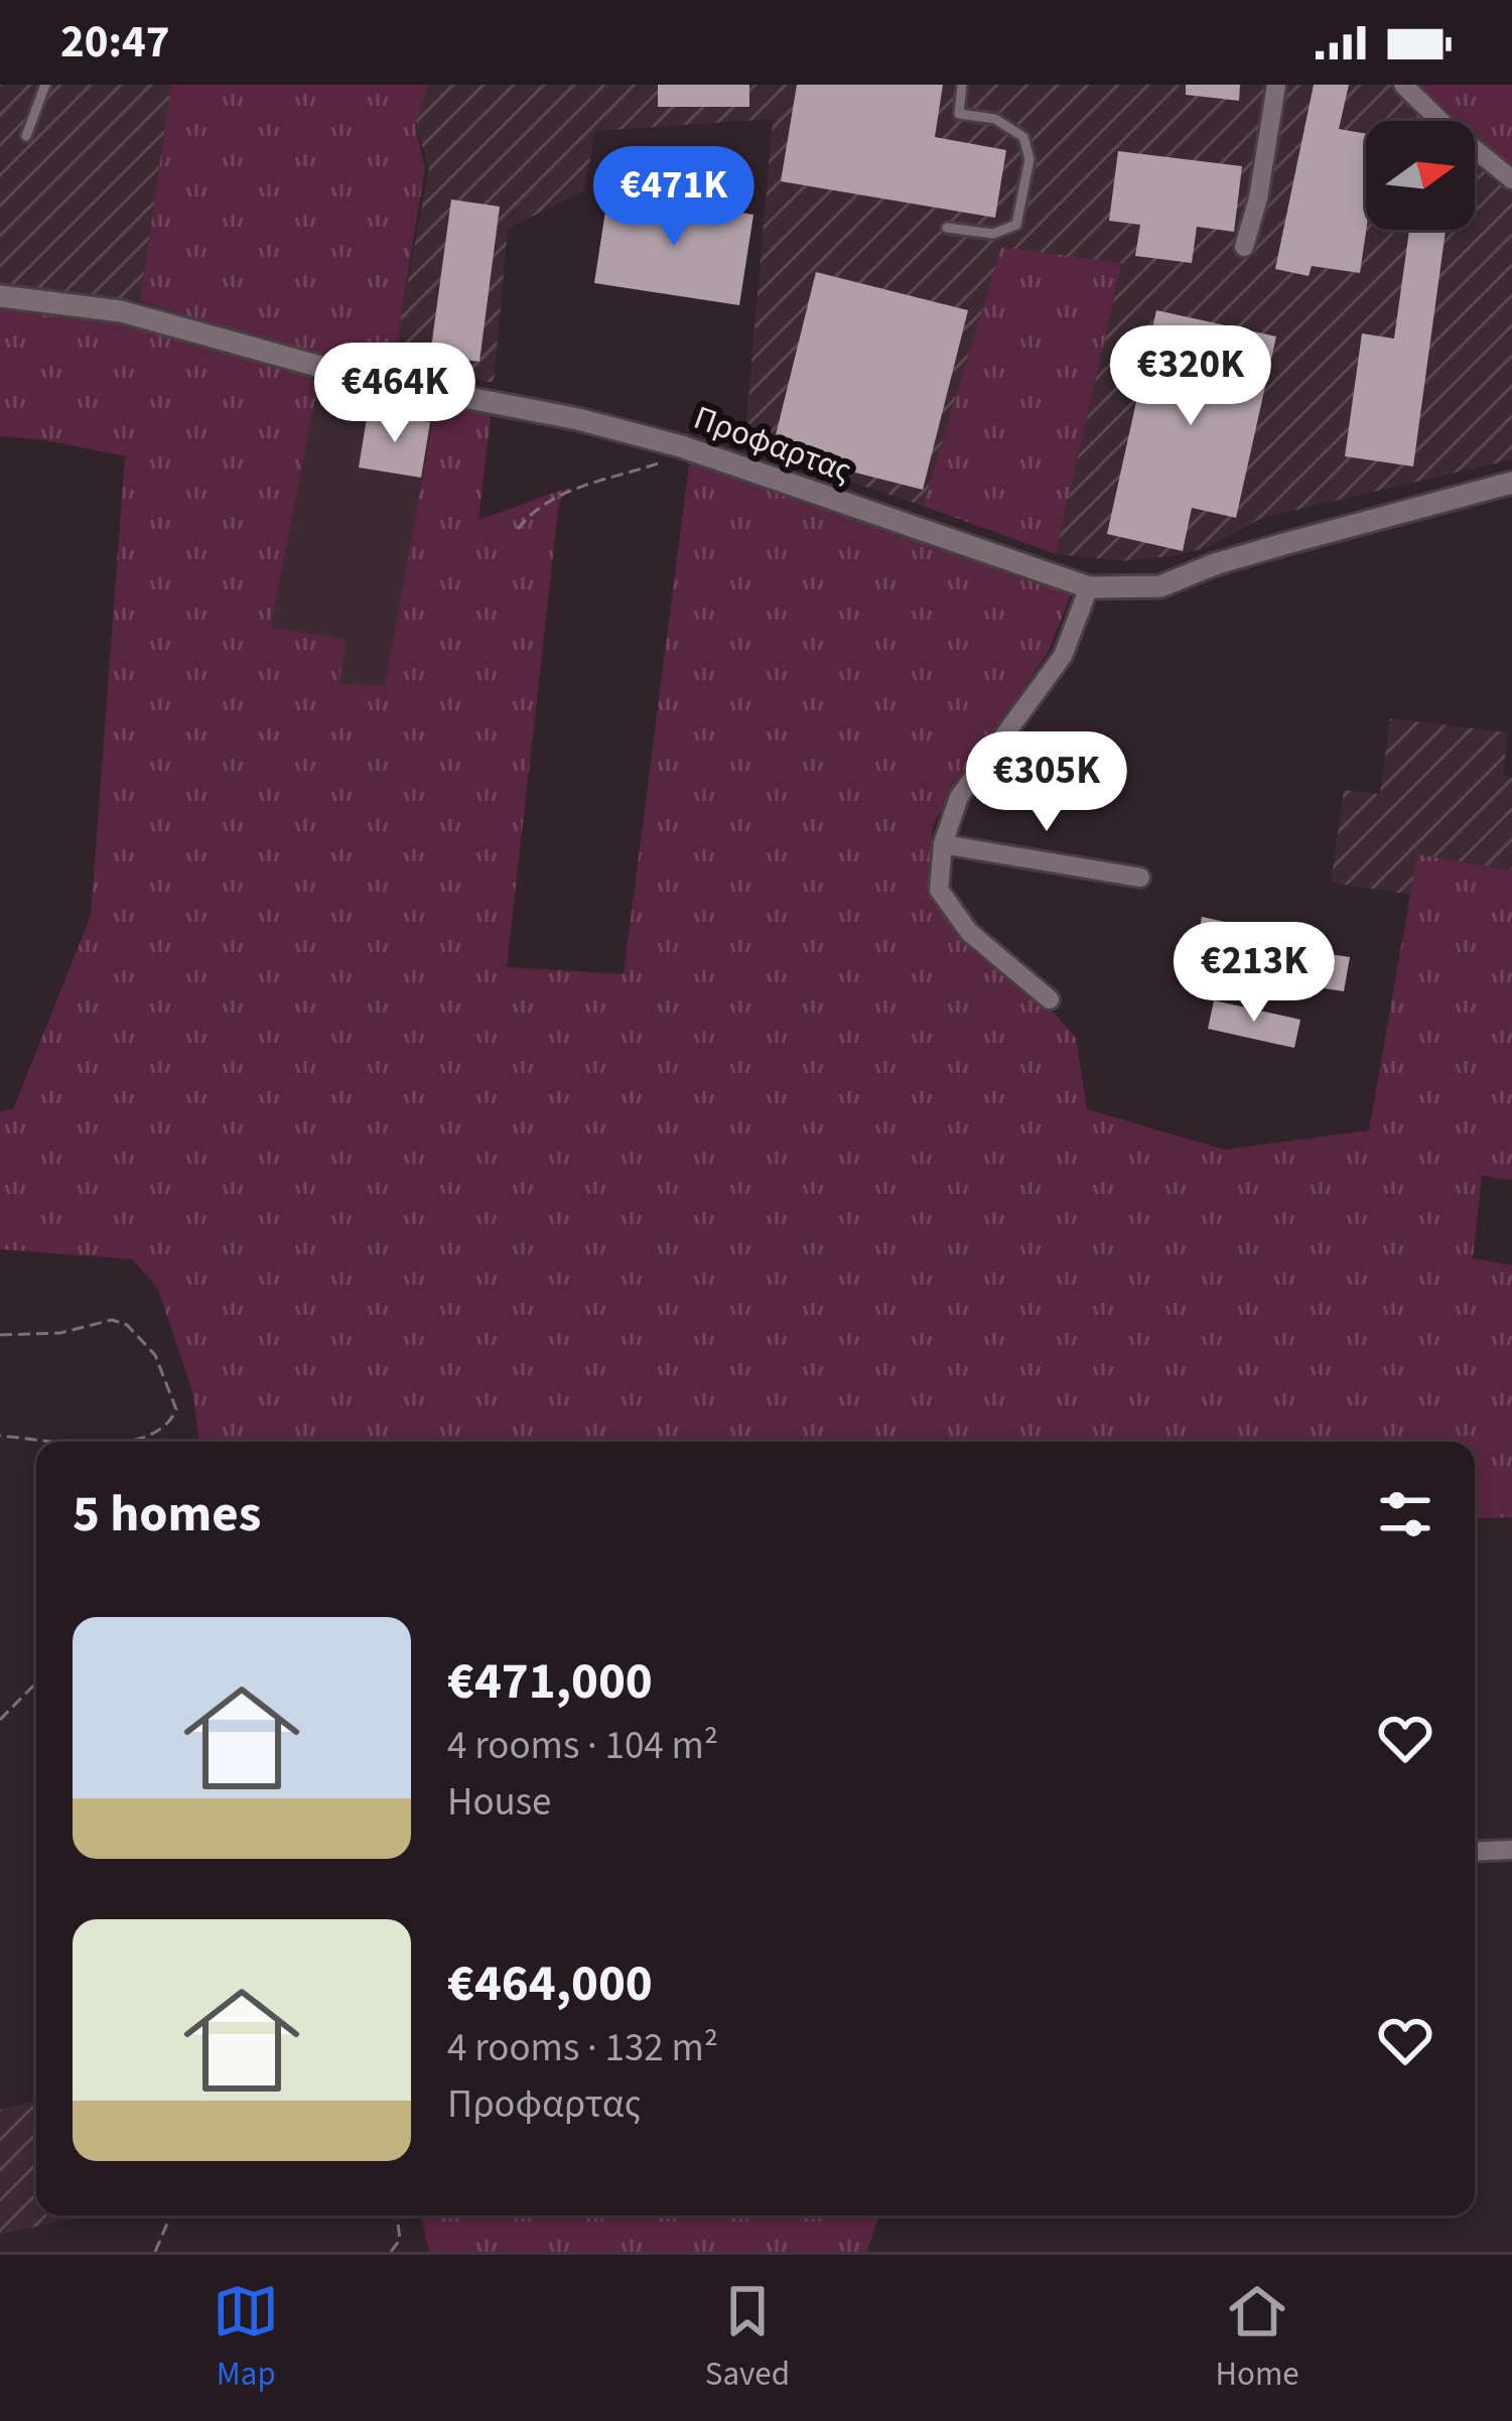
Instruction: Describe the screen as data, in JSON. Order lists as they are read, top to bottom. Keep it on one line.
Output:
{"streets":{"street":["Προφαρτας"]},"north":"right","page":{"status":"20:47","price":["€471K","€320K","€464K","€305K","€213K"],"heading":"5 homes","list":[{"name":"€471,000","note":"4 rooms · 104 m² · House"},{"name":"€464,000","note":"4 rooms · 132 m² · Προφαρτας"}],"tabs":["Map","Saved","Home"]}}
